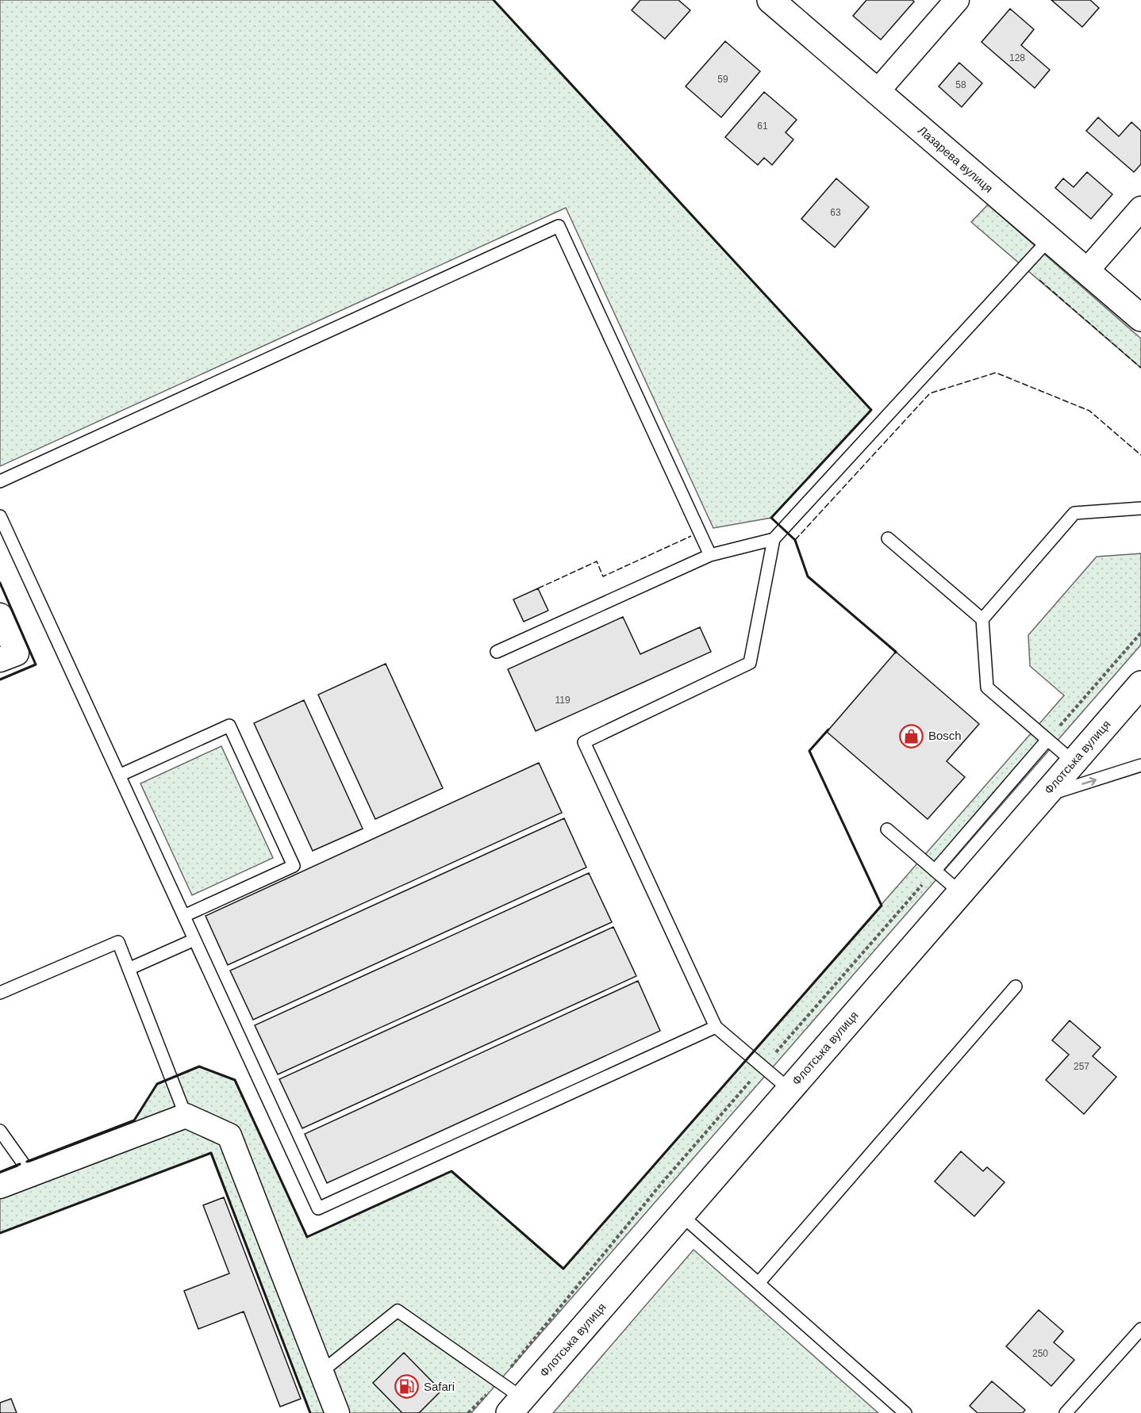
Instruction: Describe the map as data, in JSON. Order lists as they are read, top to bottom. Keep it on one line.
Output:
{"streets":{"street":["Лазарева вулиця","Флотська вулиця"]},"places":{"shop":["Bosch"],"fuel station":["Safari"]},"house_numbers":["128","59","58","61","63","119","257","250"]}
